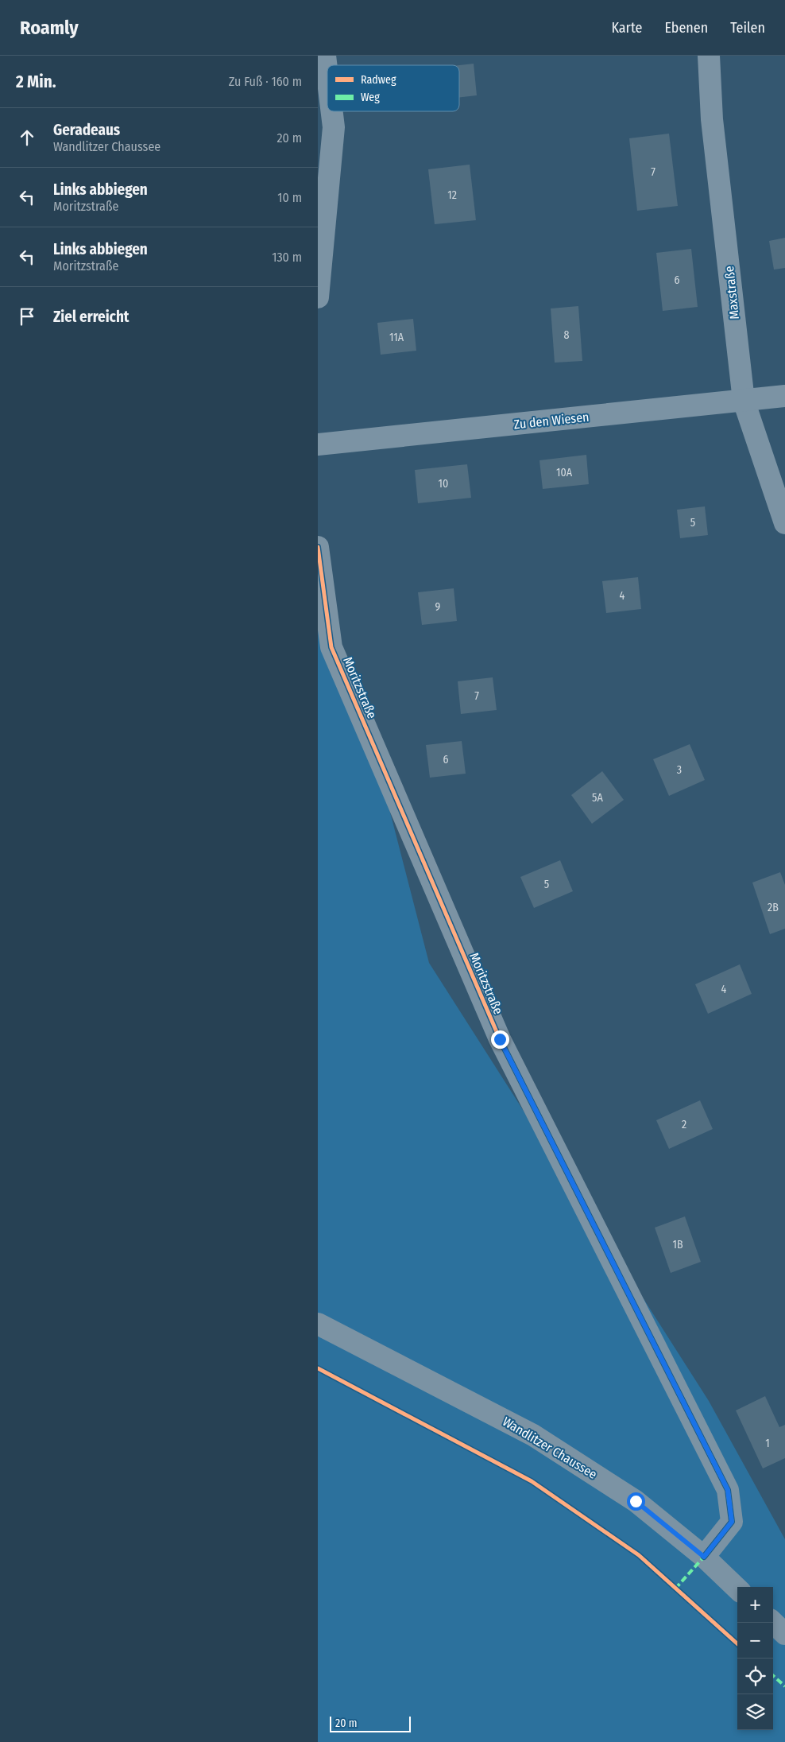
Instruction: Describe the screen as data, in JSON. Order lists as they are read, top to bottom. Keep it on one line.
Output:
{"streets":{"street":["Maxstraße","Zu den Wiesen","Moritzstraße","Wandlitzer Chaussee"]},"crossings":[["Maxstraße","Zu den Wiesen"],["Moritzstraße","Wandlitzer Chaussee"]],"house_numbers":["7","12","6","8","11A","10A","10","5","4","9","7","6","3","5A","5","2B","4","2","1B","1"],"legend":["Radweg","Weg"],"scale_bar":"20 m","page":{"header":"Roamly","nav":["Karte","Ebenen","Teilen"],"heading":["2 Min.","Zu Fuß · 160 m"],"list":[["Geradeaus","Wandlitzer Chaussee","20 m"],["Links abbiegen","Moritzstraße","10 m"],["Links abbiegen","Moritzstraße","130 m"],"Ziel erreicht"],"map_buttons":["+","−"],"scale":"20 m"}}
